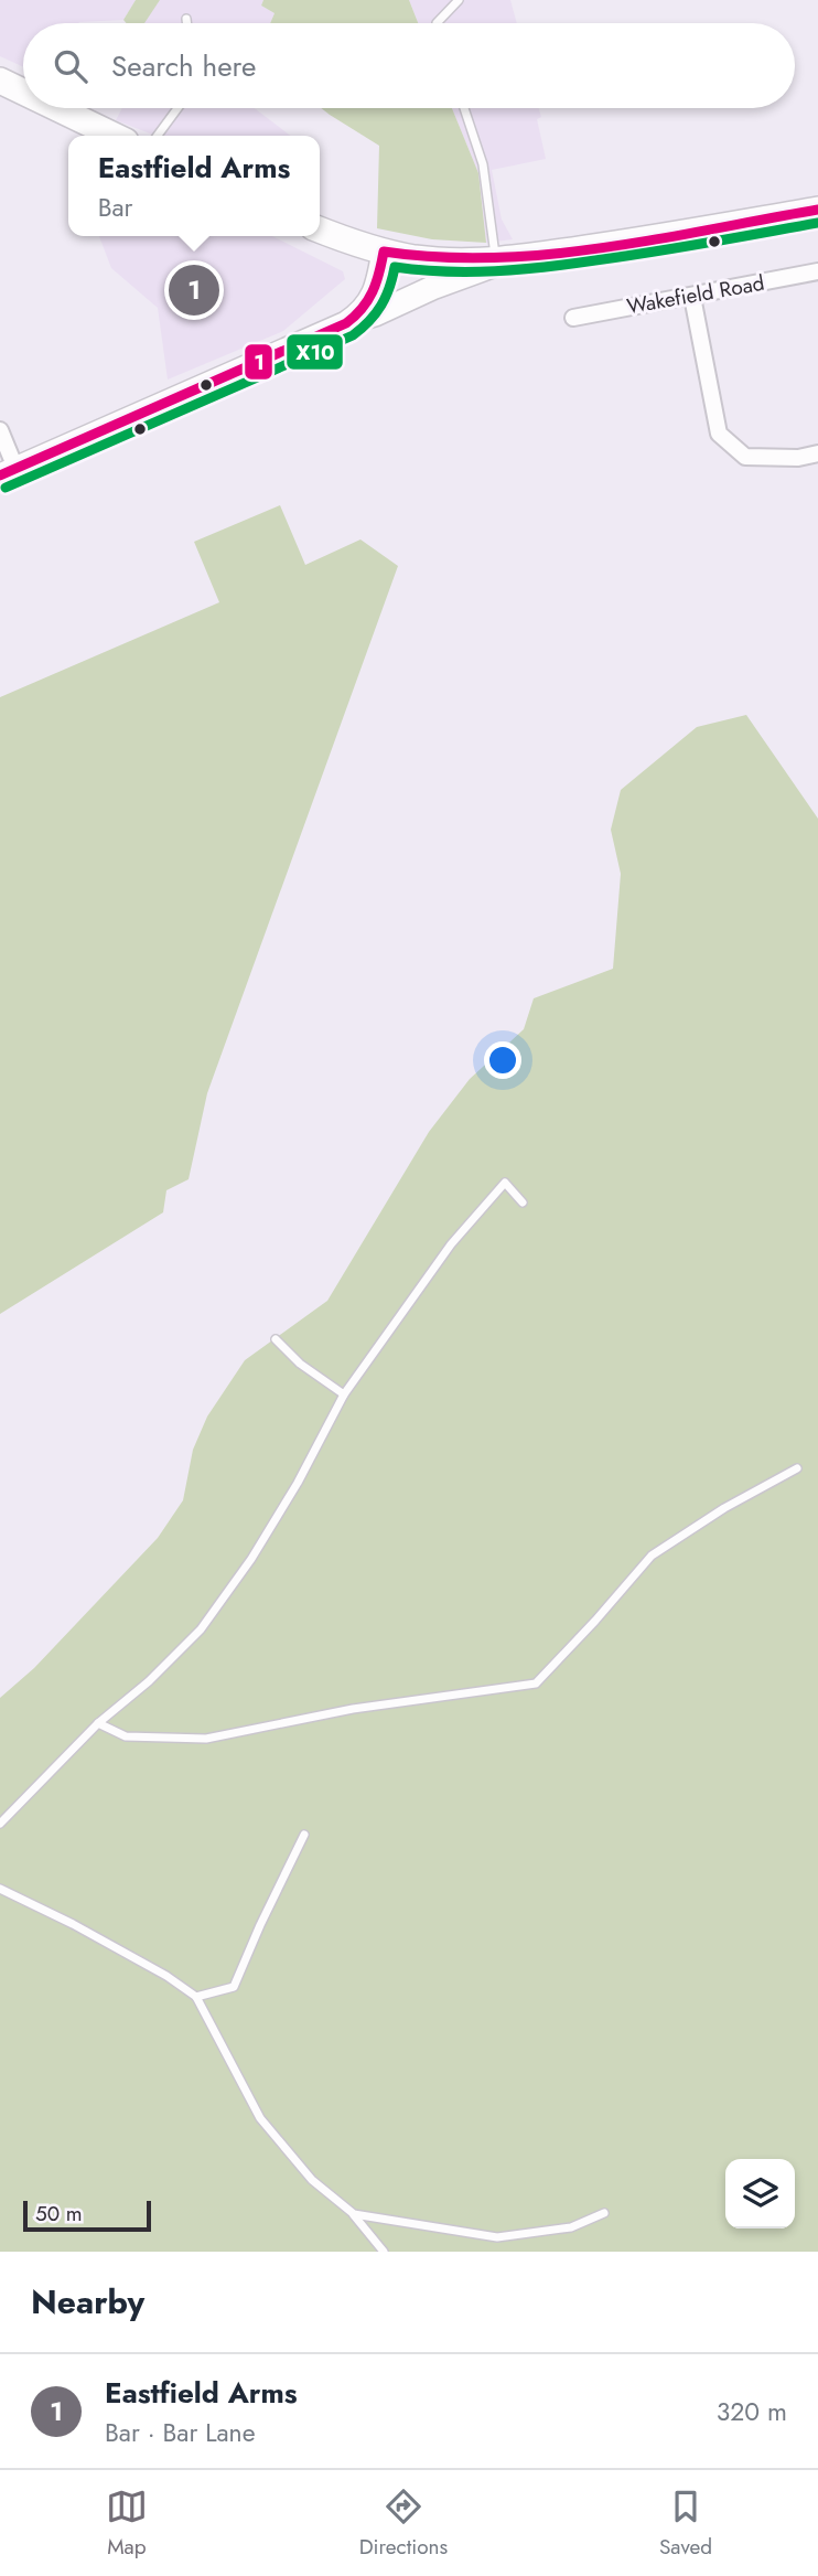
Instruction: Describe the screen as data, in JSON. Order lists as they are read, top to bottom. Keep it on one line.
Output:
{"streets":{"street":["Wakefield Road"]},"lines":["transit line 1","transit line X10"],"scale_bar":"50 m","page":{"search":"Search here","popup":["Eastfield Arms","Bar"],"pins":"1","scale":"50 m","heading":"Nearby","list":[{"mark":"1","name":"Eastfield Arms","note":"Bar · Bar Lane","value":"320 m"}],"nav":["Map","Directions","Saved"]}}
